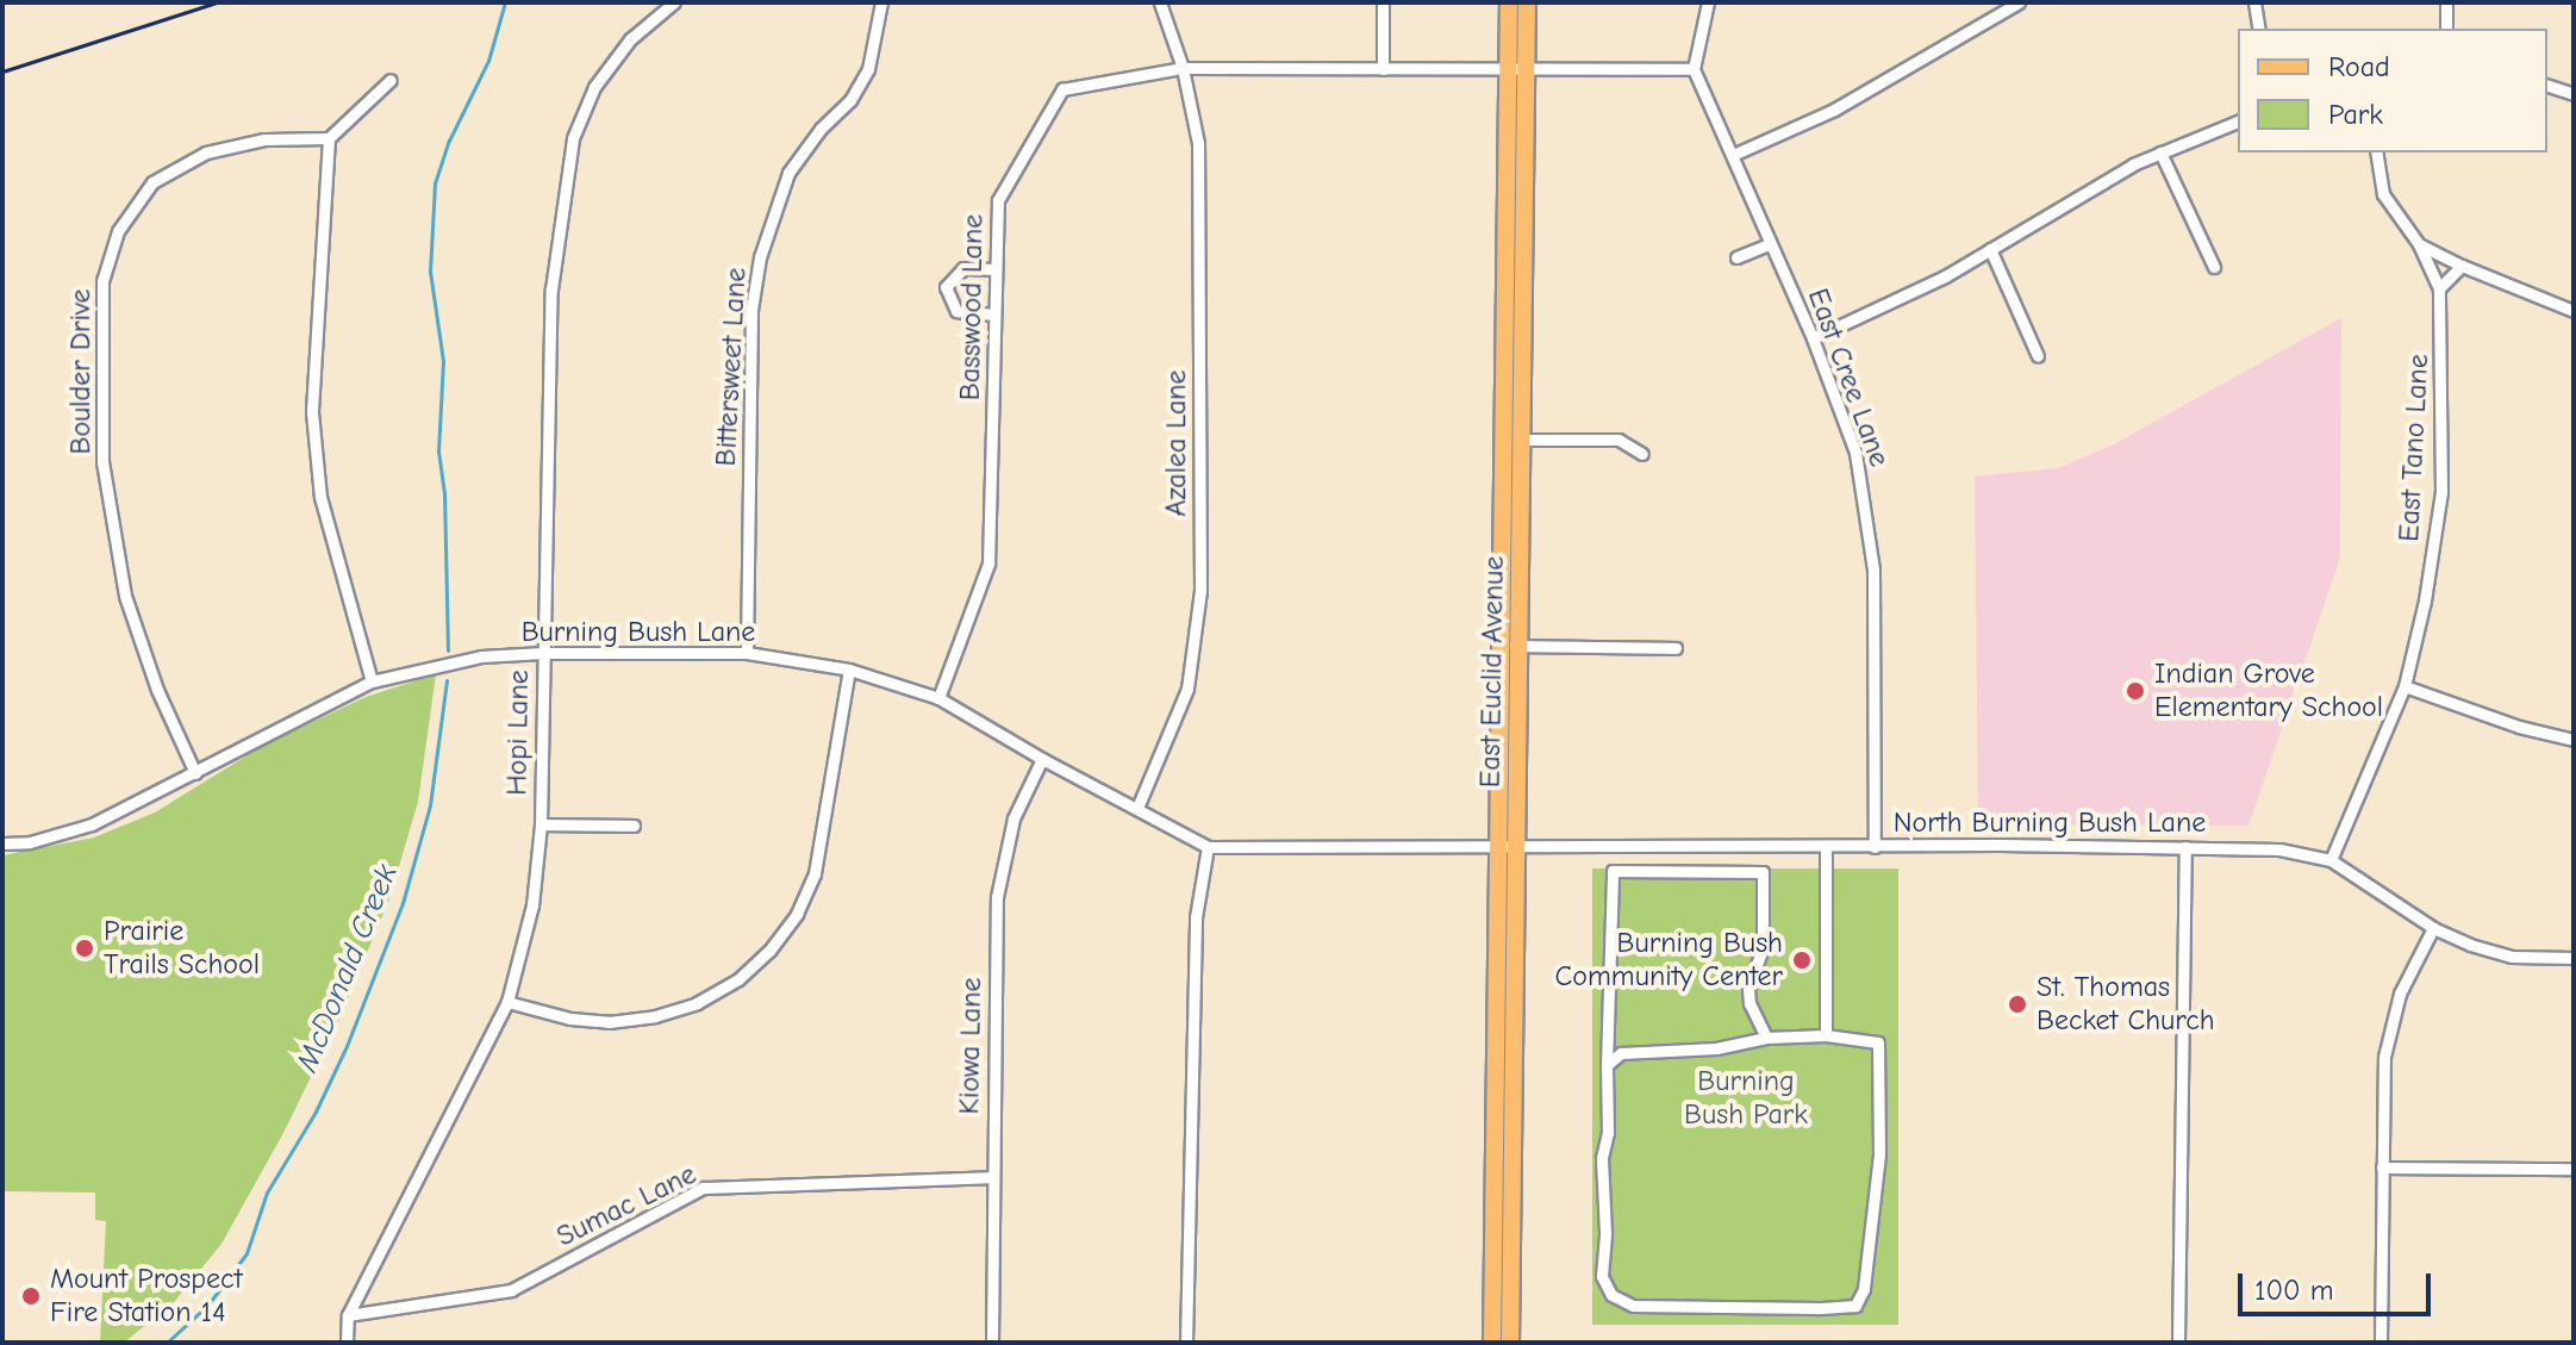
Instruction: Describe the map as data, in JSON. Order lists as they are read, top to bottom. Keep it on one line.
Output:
{"streets":{"main road":["East Euclid Avenue"],"street":["Basswood Lane","Bittersweet Lane","Boulder Drive","East Cree Lane","Azalea Lane","East Tano Lane","Burning Bush Lane","Hopi Lane","North Burning Bush Lane","Kiowa Lane","Sumac Lane"]},"crossings":[["Basswood Lane","East Cree Lane"],["Basswood Lane","Azalea Lane"],["Basswood Lane","Burning Bush Lane"],["Basswood Lane","East Euclid Avenue"],["Bittersweet Lane","Burning Bush Lane"],["Boulder Drive","Burning Bush Lane"],["East Cree Lane","North Burning Bush Lane"],["Azalea Lane","Burning Bush Lane"],["East Tano Lane","North Burning Bush Lane"],["Burning Bush Lane","East Euclid Avenue"],["Burning Bush Lane","Hopi Lane"],["Burning Bush Lane","North Burning Bush Lane"],["Burning Bush Lane","Kiowa Lane"],["East Euclid Avenue","North Burning Bush Lane"],["Hopi Lane","Sumac Lane"],["Kiowa Lane","Sumac Lane"]],"water":["McDonald Creek"],"parks":["Burning Bush Park"],"places":["Indian Grove Elementary School","Prairie Trails School","Burning Bush Community Center","St. Thomas Becket Church","Mount Prospect Fire Station 14"],"legend":["Road","Park"],"scale_bar":"100 m"}
